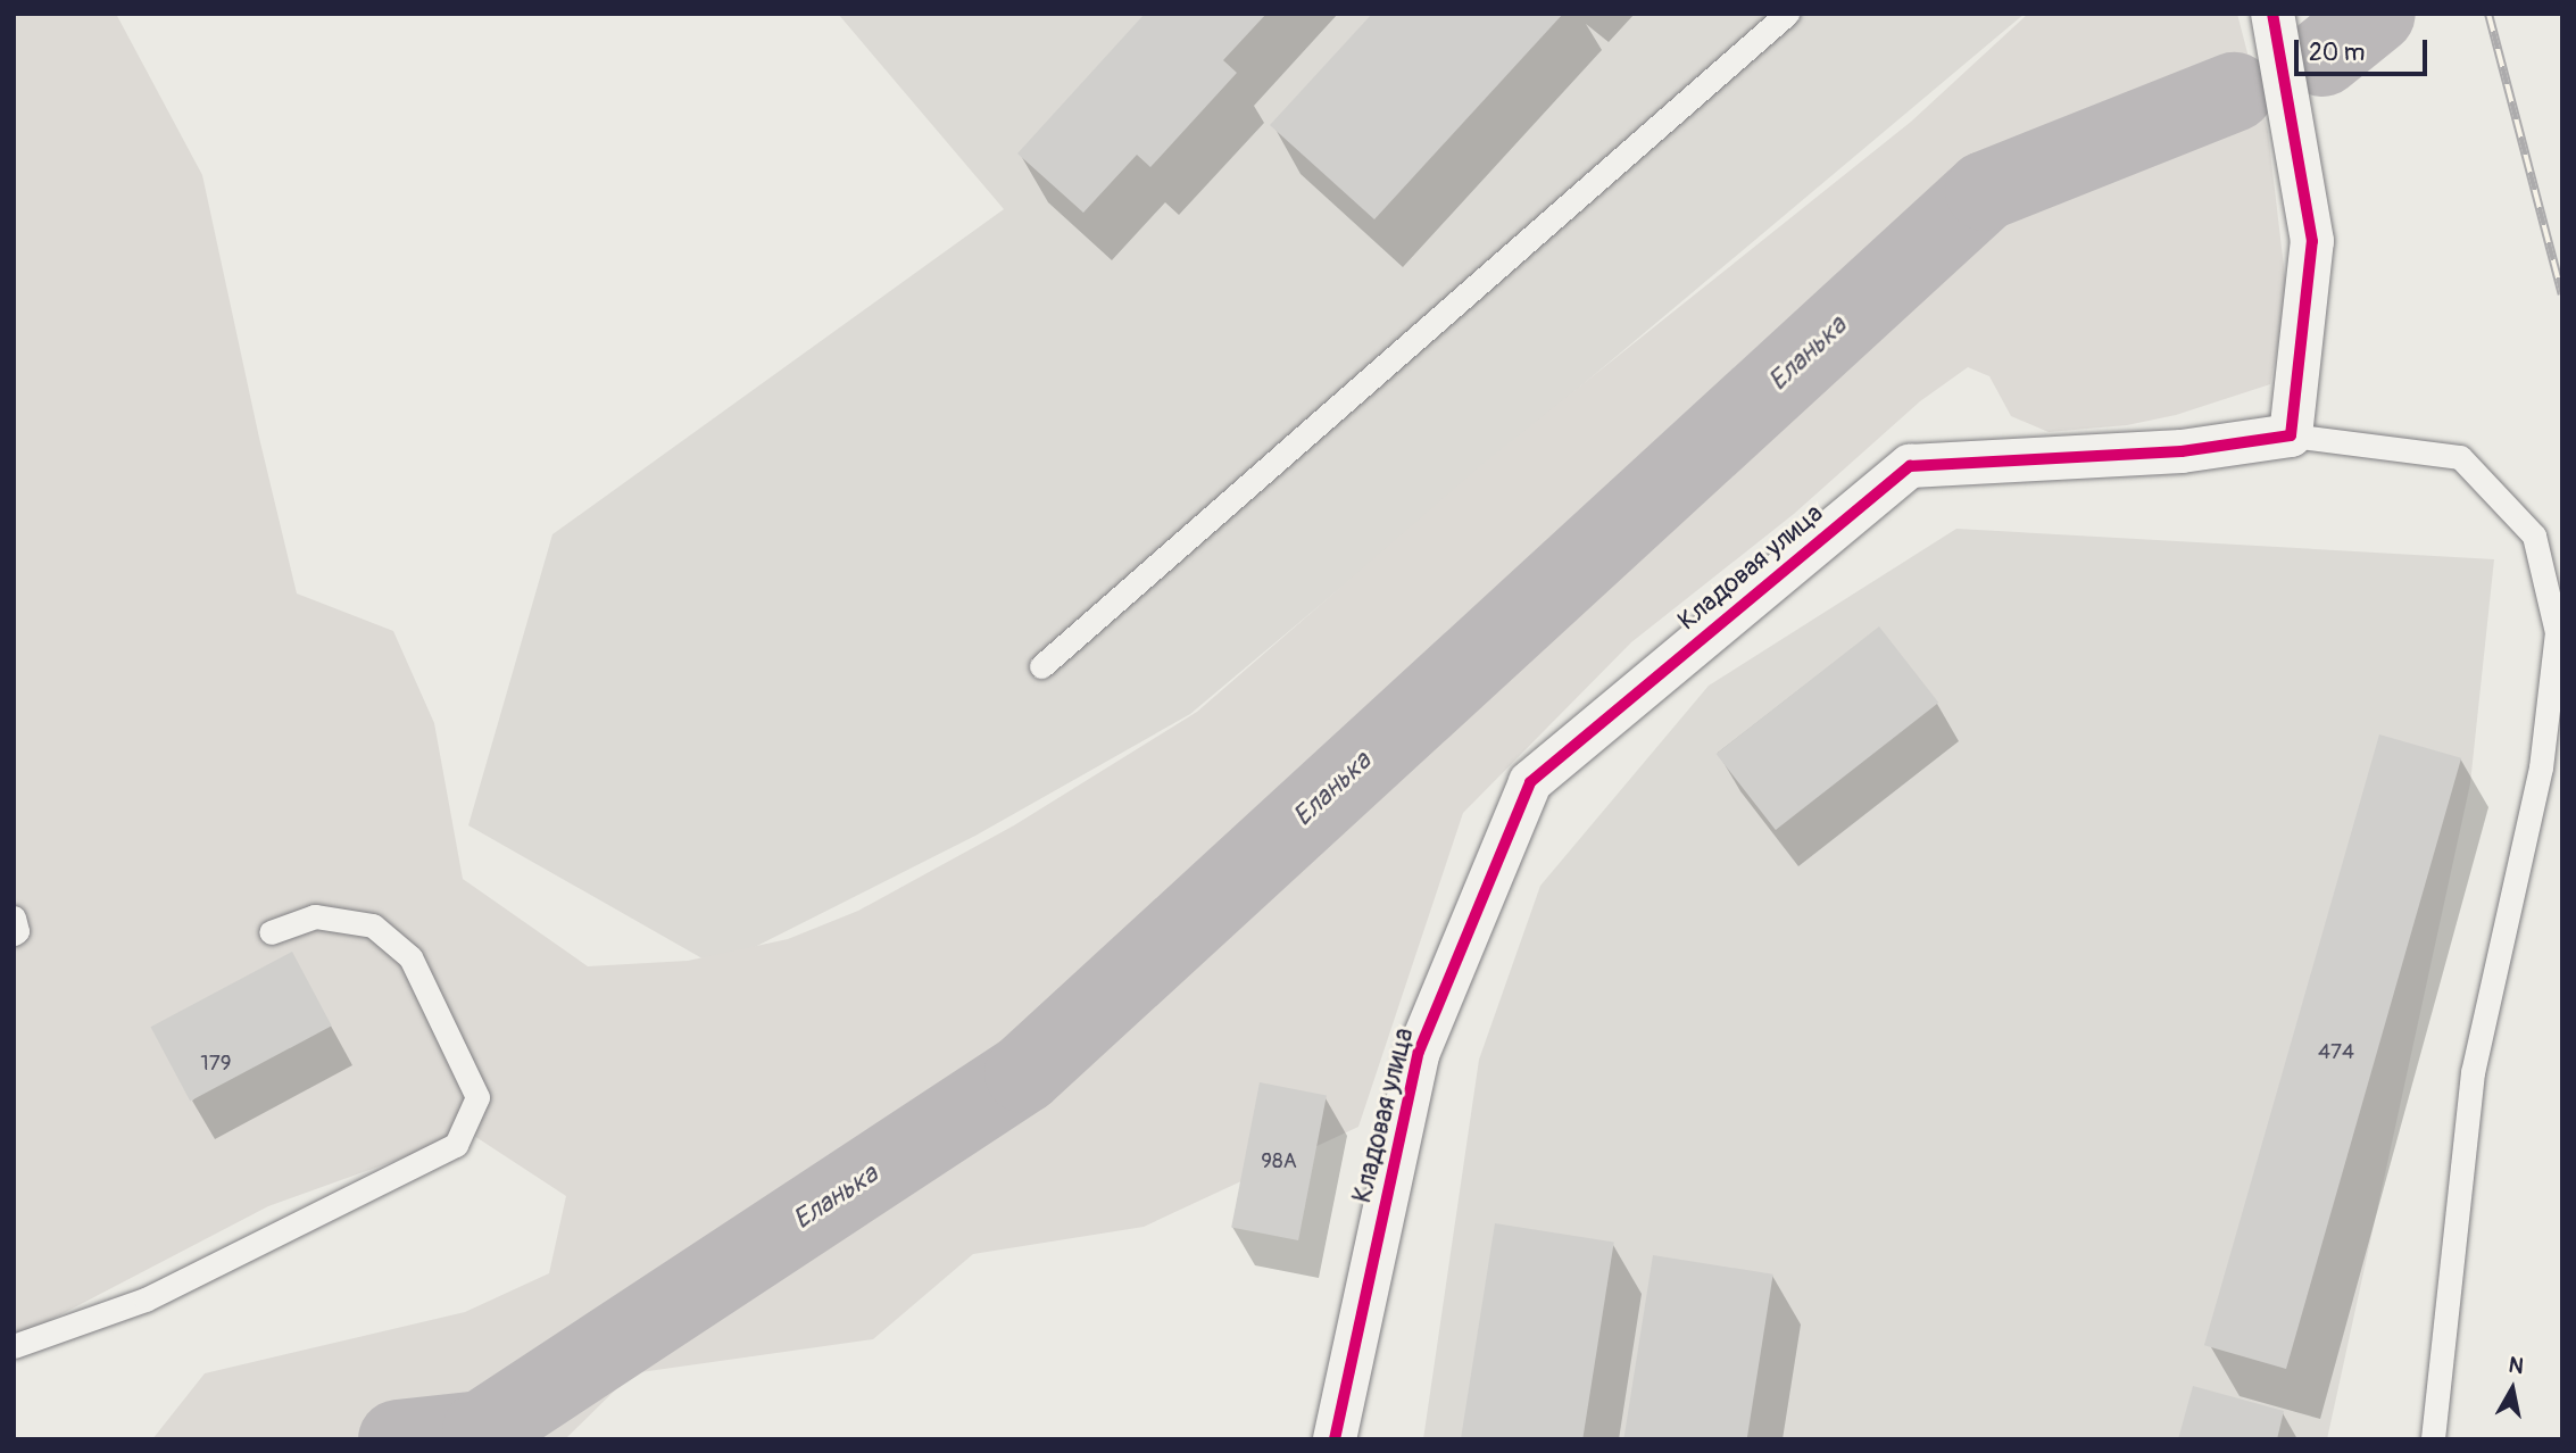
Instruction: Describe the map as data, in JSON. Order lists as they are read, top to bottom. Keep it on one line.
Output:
{"streets":{"street":["Кладовая улица"]},"water":["Еланька"],"house_numbers":["474","179","98А"],"scale_bar":"20 m","north":"top"}
